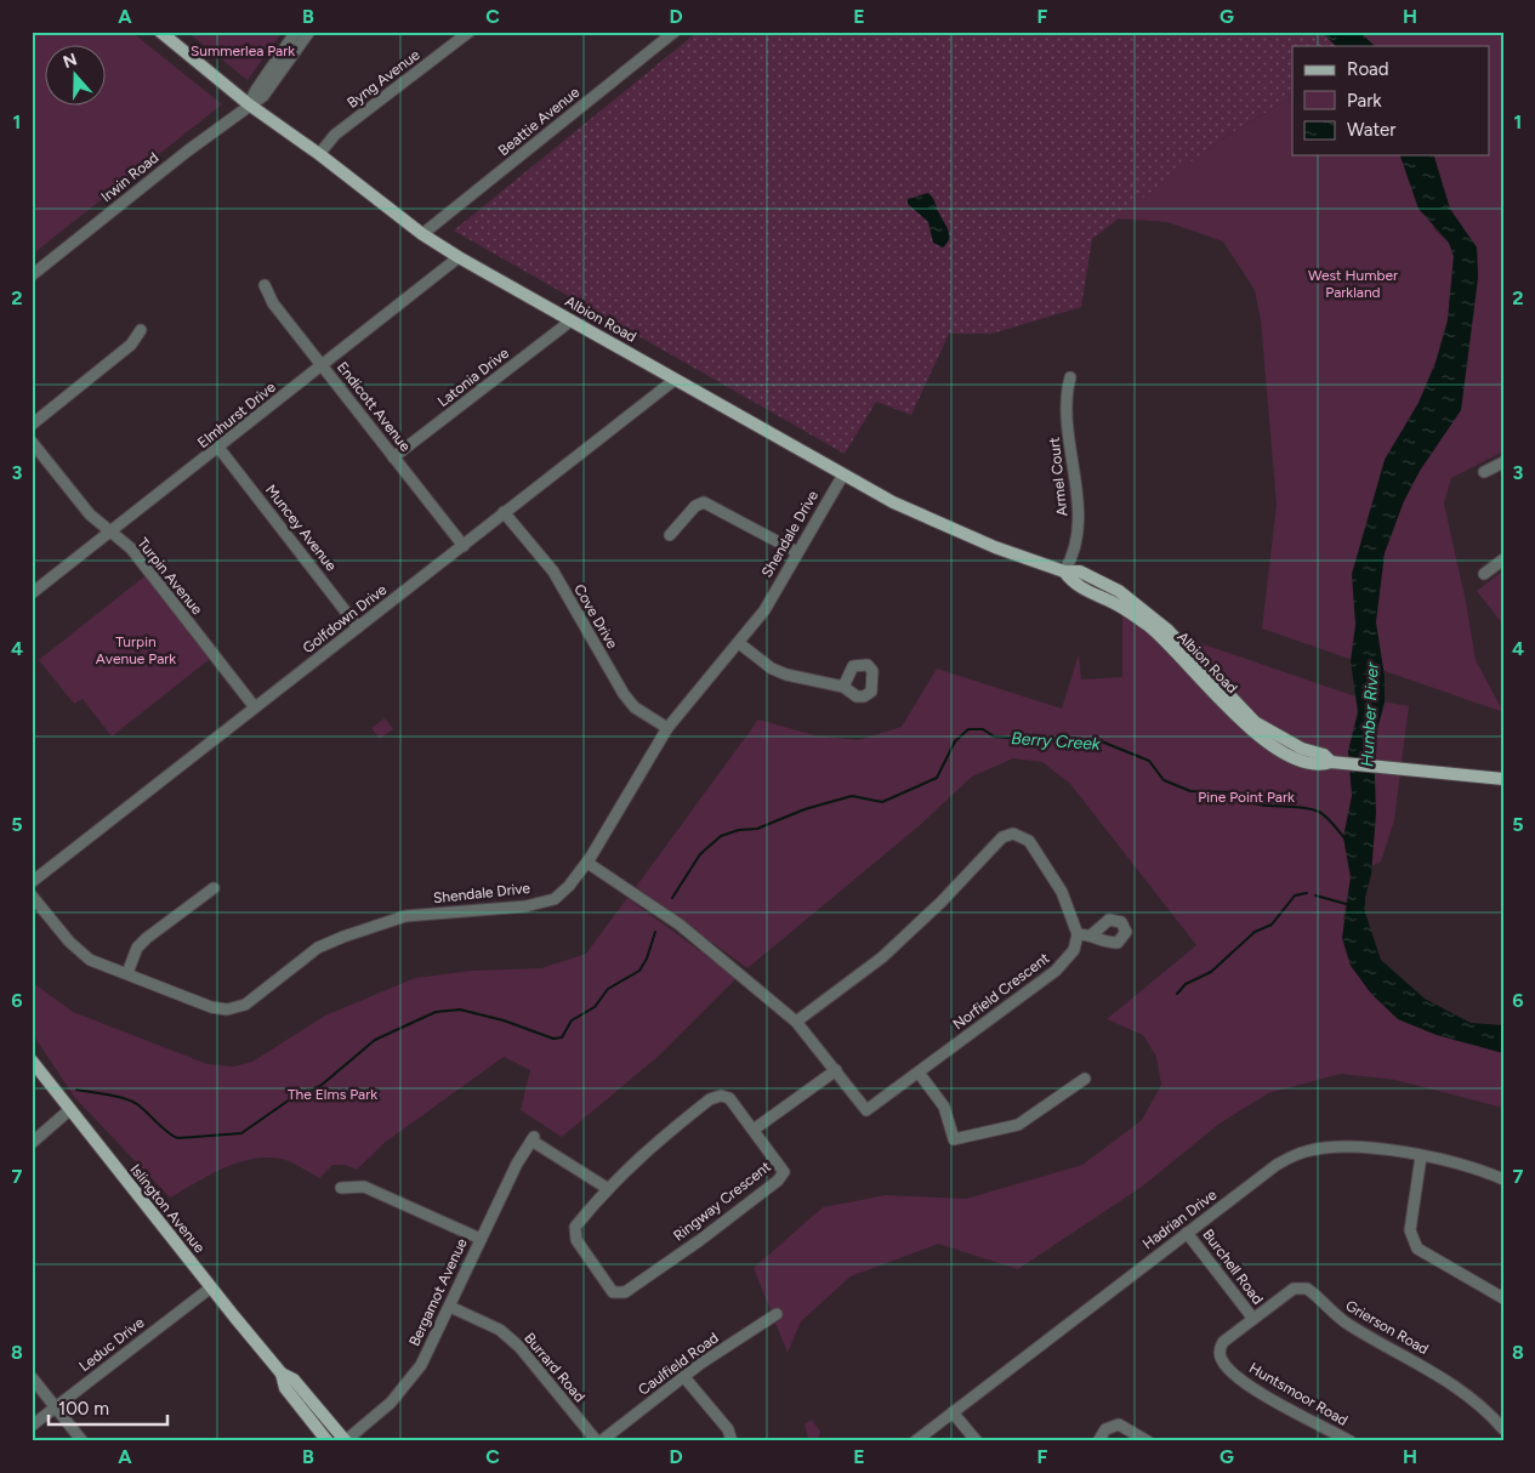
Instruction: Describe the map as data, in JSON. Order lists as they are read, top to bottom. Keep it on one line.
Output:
{"streets":{"main road":["Albion Road","Islington Avenue"],"street":["Byng Avenue","Beattie Avenue","Irwin Road","Latonia Drive","Endicott Avenue","Elmhurst Drive","Armel Court","Muncey Avenue","Shendale Drive","Turpin Avenue","Cove Drive","Golfdown Drive","Norfield Crescent","Ringway Crescent","Hadrian Drive","Burchell Road","Bergamot Avenue","Grierson Road","Leduc Drive","Caulfield Road","Burrard Road","Huntsmoor Road"]},"crossings":[["Byng Avenue","Albion Road"],["Beattie Avenue","Albion Road"],["Irwin Road","Albion Road"],["Albion Road","Latonia Drive"],["Albion Road","Elmhurst Drive"],["Albion Road","Armel Court"],["Albion Road","Shendale Drive"],["Albion Road","Golfdown Drive"],["Latonia Drive","Endicott Avenue"],["Endicott Avenue","Elmhurst Drive"],["Endicott Avenue","Golfdown Drive"],["Elmhurst Drive","Muncey Avenue"],["Elmhurst Drive","Turpin Avenue"],["Muncey Avenue","Golfdown Drive"],["Shendale Drive","Cove Drive"],["Shendale Drive","Norfield Crescent"],["Turpin Avenue","Golfdown Drive"],["Cove Drive","Golfdown Drive"],["Ringway Crescent","Bergamot Avenue"],["Islington Avenue","Bergamot Avenue"],["Islington Avenue","Leduc Drive"],["Hadrian Drive","Burchell Road"],["Burchell Road","Grierson Road"],["Burchell Road","Huntsmoor Road"],["Bergamot Avenue","Burrard Road"],["Grierson Road","Huntsmoor Road"],["Caulfield Road","Burrard Road"]],"water":["Humber River","Berry Creek"],"parks":["Summerlea Park","West Humber Parkland","Turpin Avenue Park","Pine Point Park","The Elms Park"],"legend":["Road","Park","Water"],"scale_bar":"100 m","north":"top","grid":{"columns":["A","B","C","D","E","F","G","H"],"rows":["1","2","3","4","5","6","7","8"]}}
